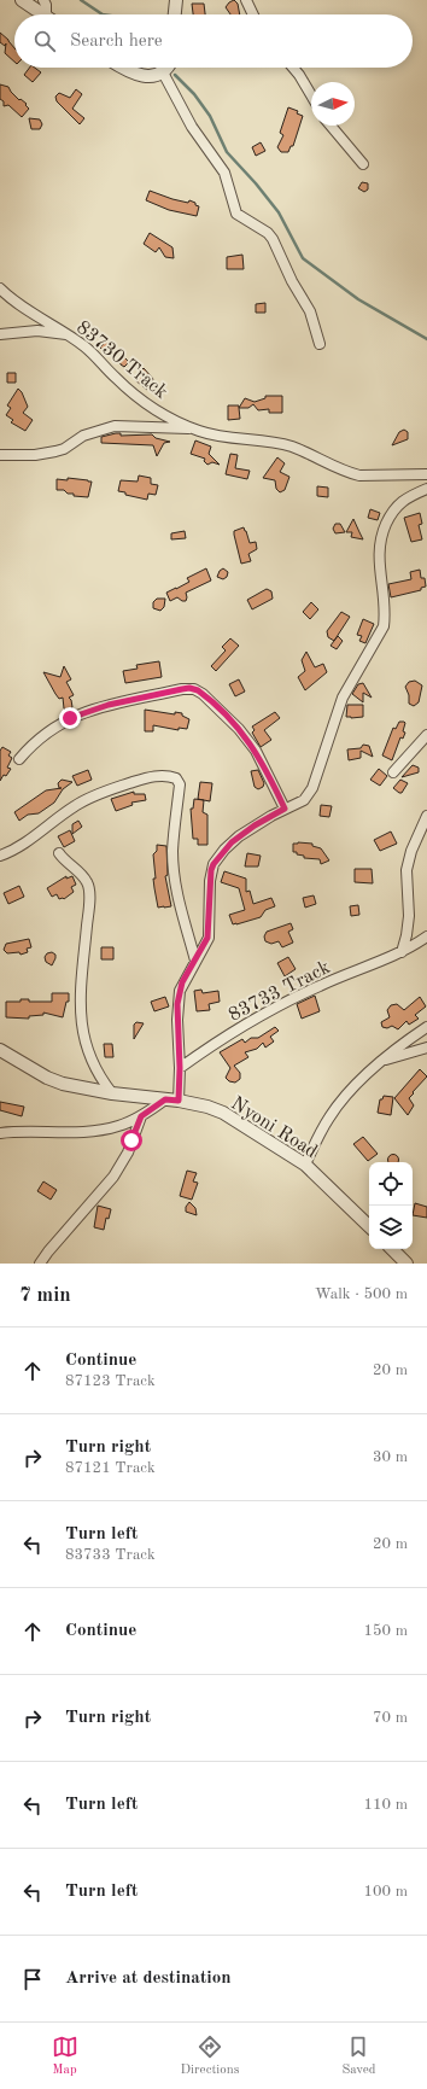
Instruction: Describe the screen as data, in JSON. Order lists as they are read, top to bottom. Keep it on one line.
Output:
{"streets":{"street":["83730 Track","83733 Track","Nyoni Road"]},"north":"right","page":{"search":"Search here","heading":["7 min","Walk · 500 m"],"list":[["Continue","87123 Track","20 m"],["Turn right","87121 Track","30 m"],["Turn left","83733 Track","20 m"],["Continue","150 m"],["Turn right","70 m"],["Turn left","110 m"],["Turn left","100 m"],"Arrive at destination"],"nav":["Map","Directions","Saved"]}}
